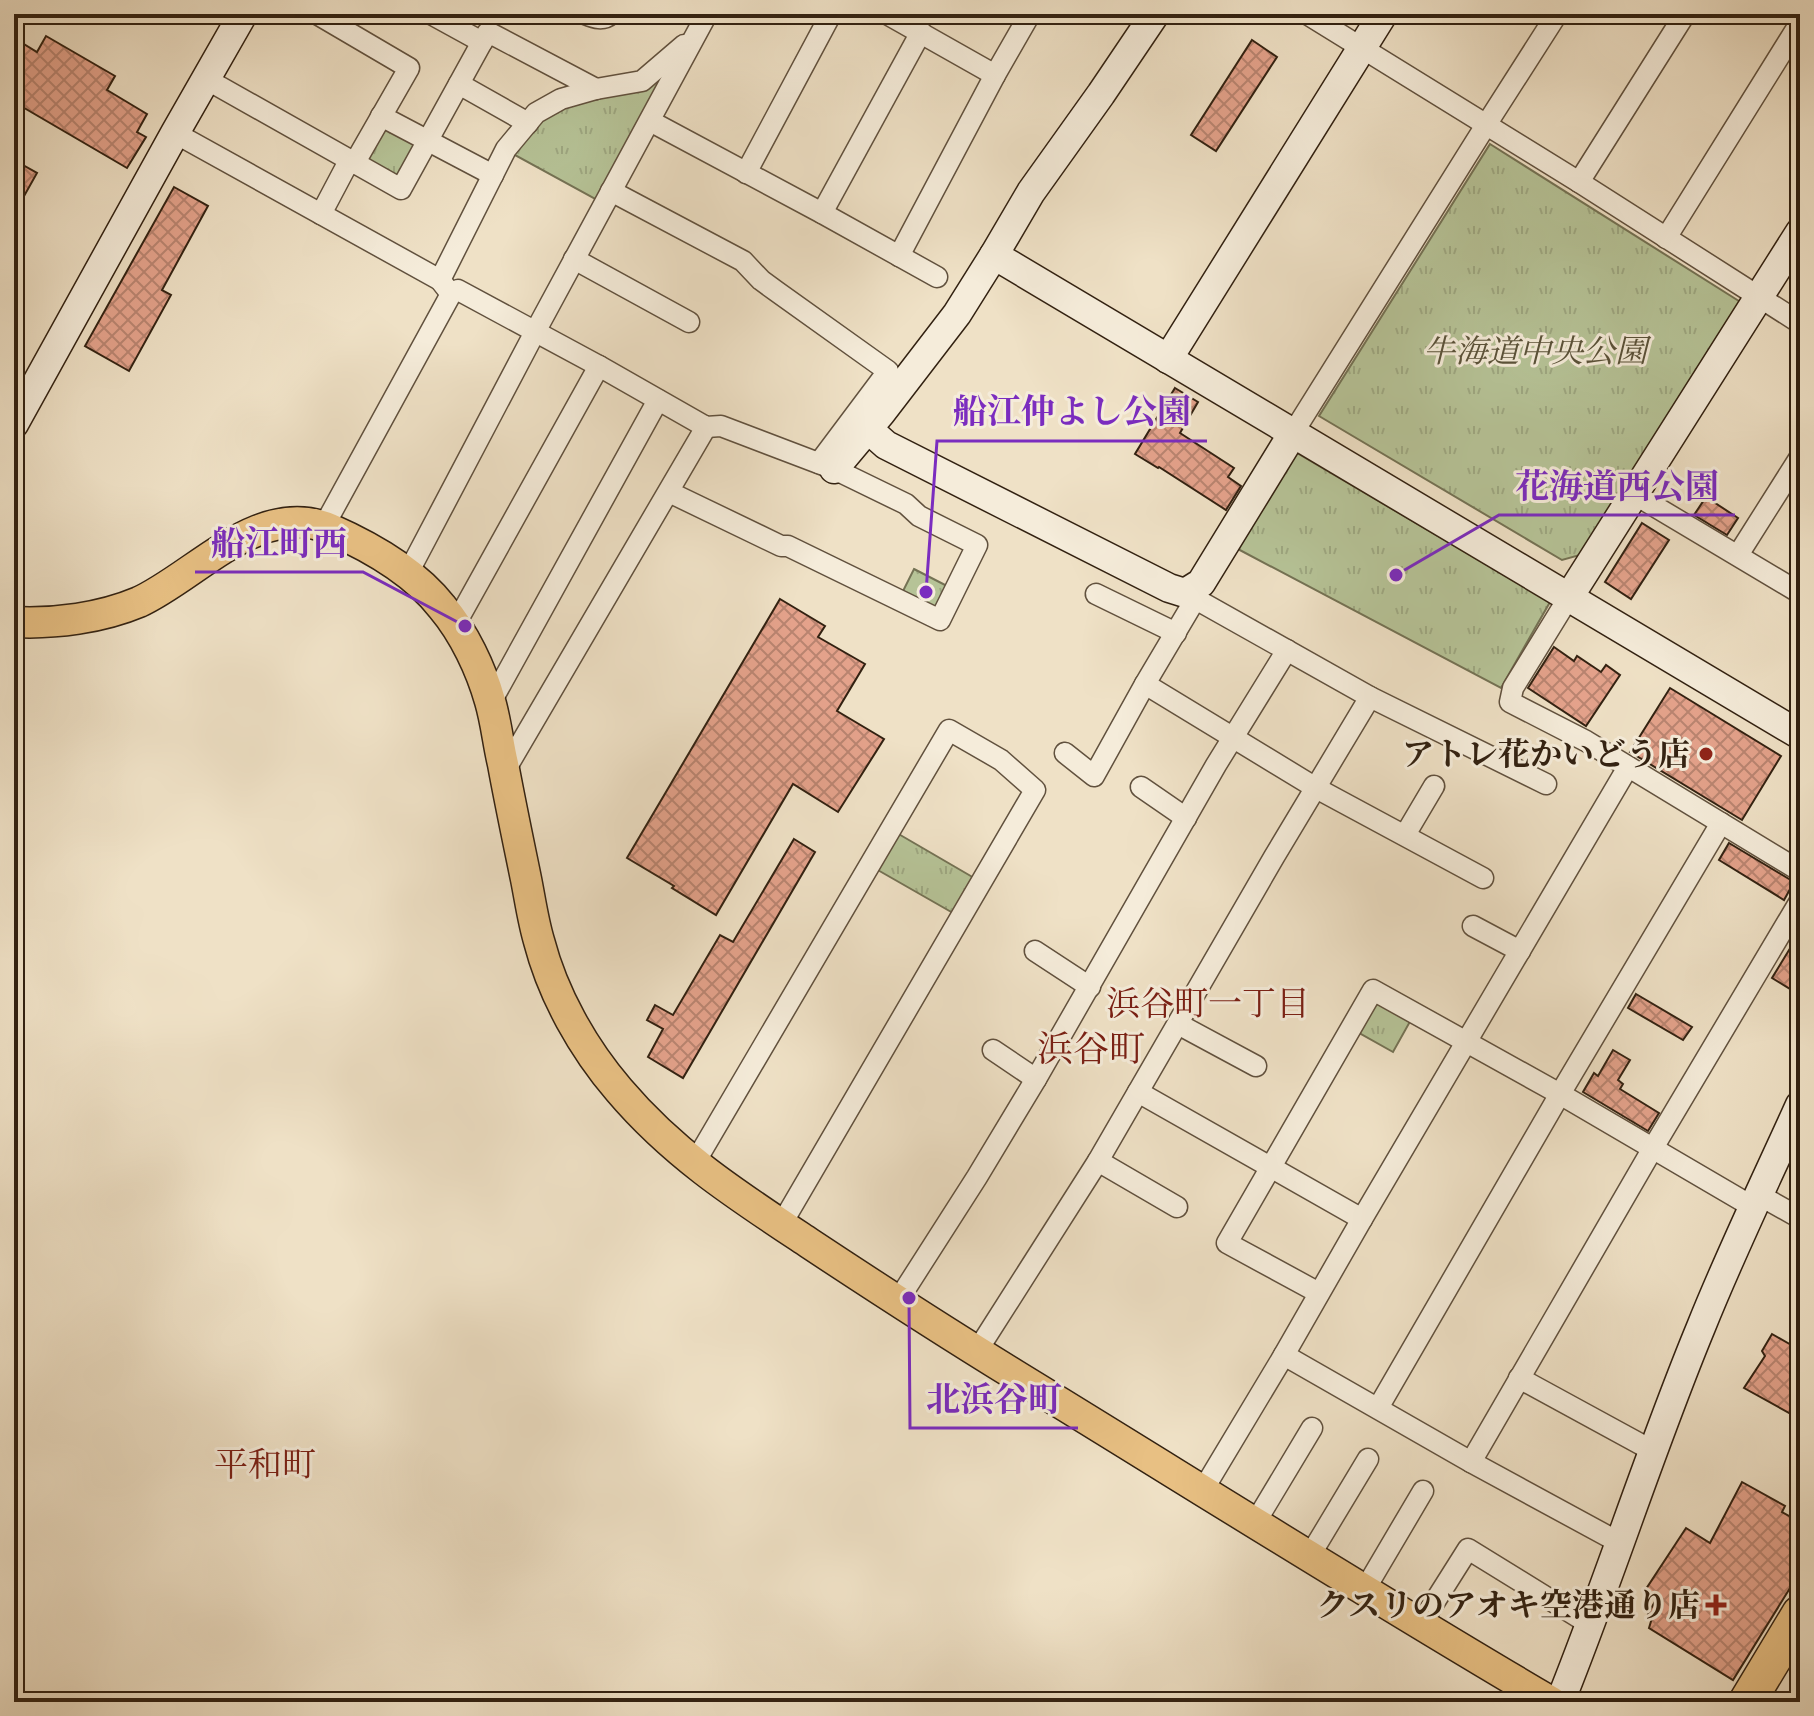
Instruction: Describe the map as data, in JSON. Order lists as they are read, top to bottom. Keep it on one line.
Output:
{"districts":["浜谷町一丁目","浜谷町","平和町"],"parks":["牛海道中央公園"],"places":{"other":["花海道西公園","船江仲よし公園","船江町西","アトレ花かいどう店","北浜谷町"],"health":["クスリのアオキ空港通り店"]}}
